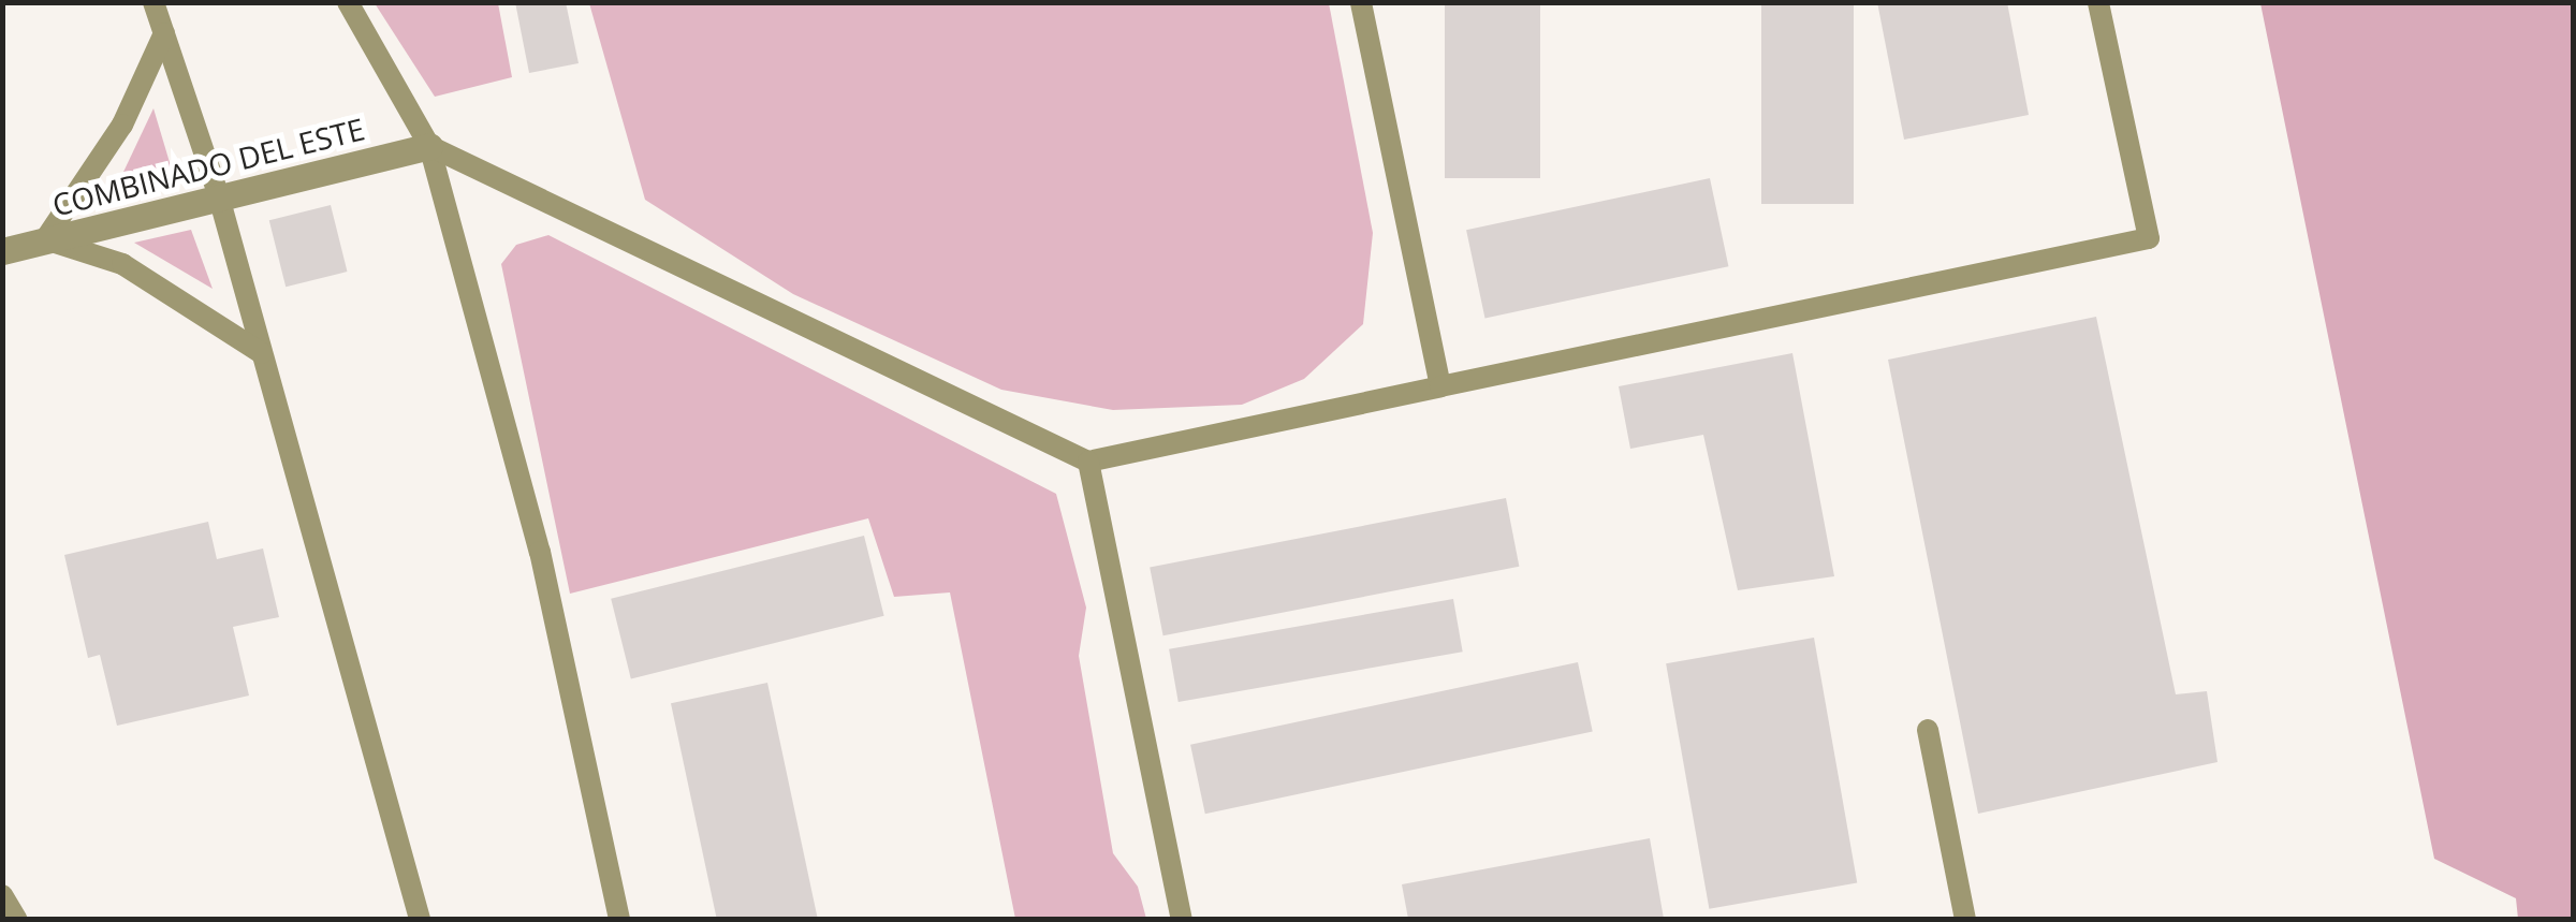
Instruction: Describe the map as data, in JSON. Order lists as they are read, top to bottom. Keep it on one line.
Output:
{"streets":{"street":["COMBINADO DEL ESTE"]}}
